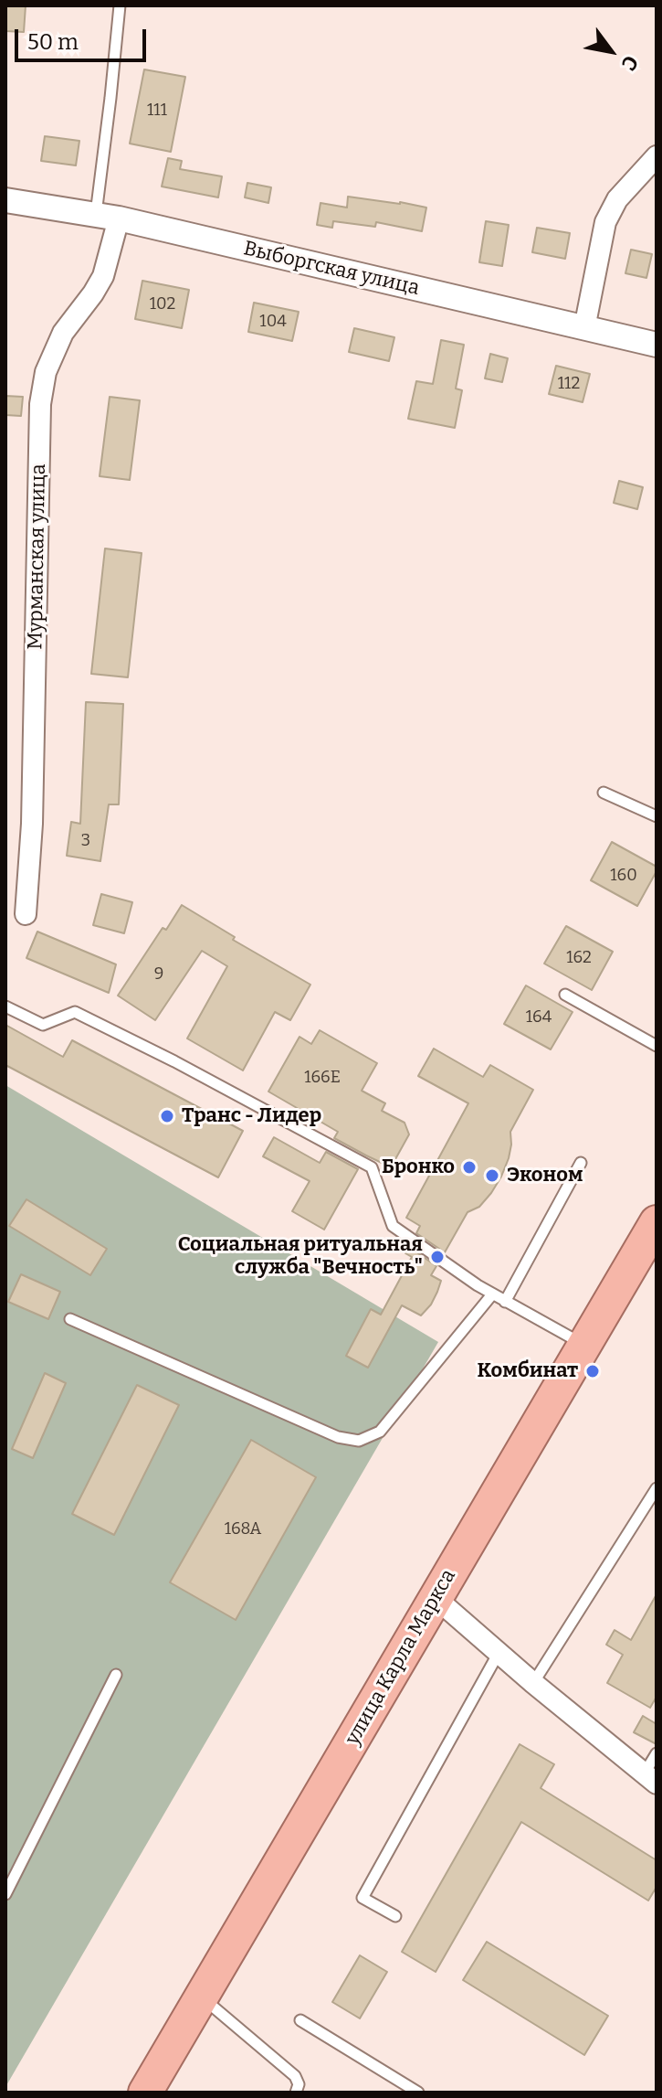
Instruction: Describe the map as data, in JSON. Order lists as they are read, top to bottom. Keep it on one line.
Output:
{"streets":{"highway":["улица Карла Маркса"],"street":["Выборгская улица","Мурманская улица"]},"crossings":[["Выборгская улица","Мурманская улица"]],"places":["Транс - Лидер","Бронко","Эконом","Социальная ритуальная служба \"Вечность\"","Комбинат"],"house_numbers":["111","102","104","112","3","160","162","9","164","166Е","168А"],"scale_bar":"50 m","north":"bottom right"}
